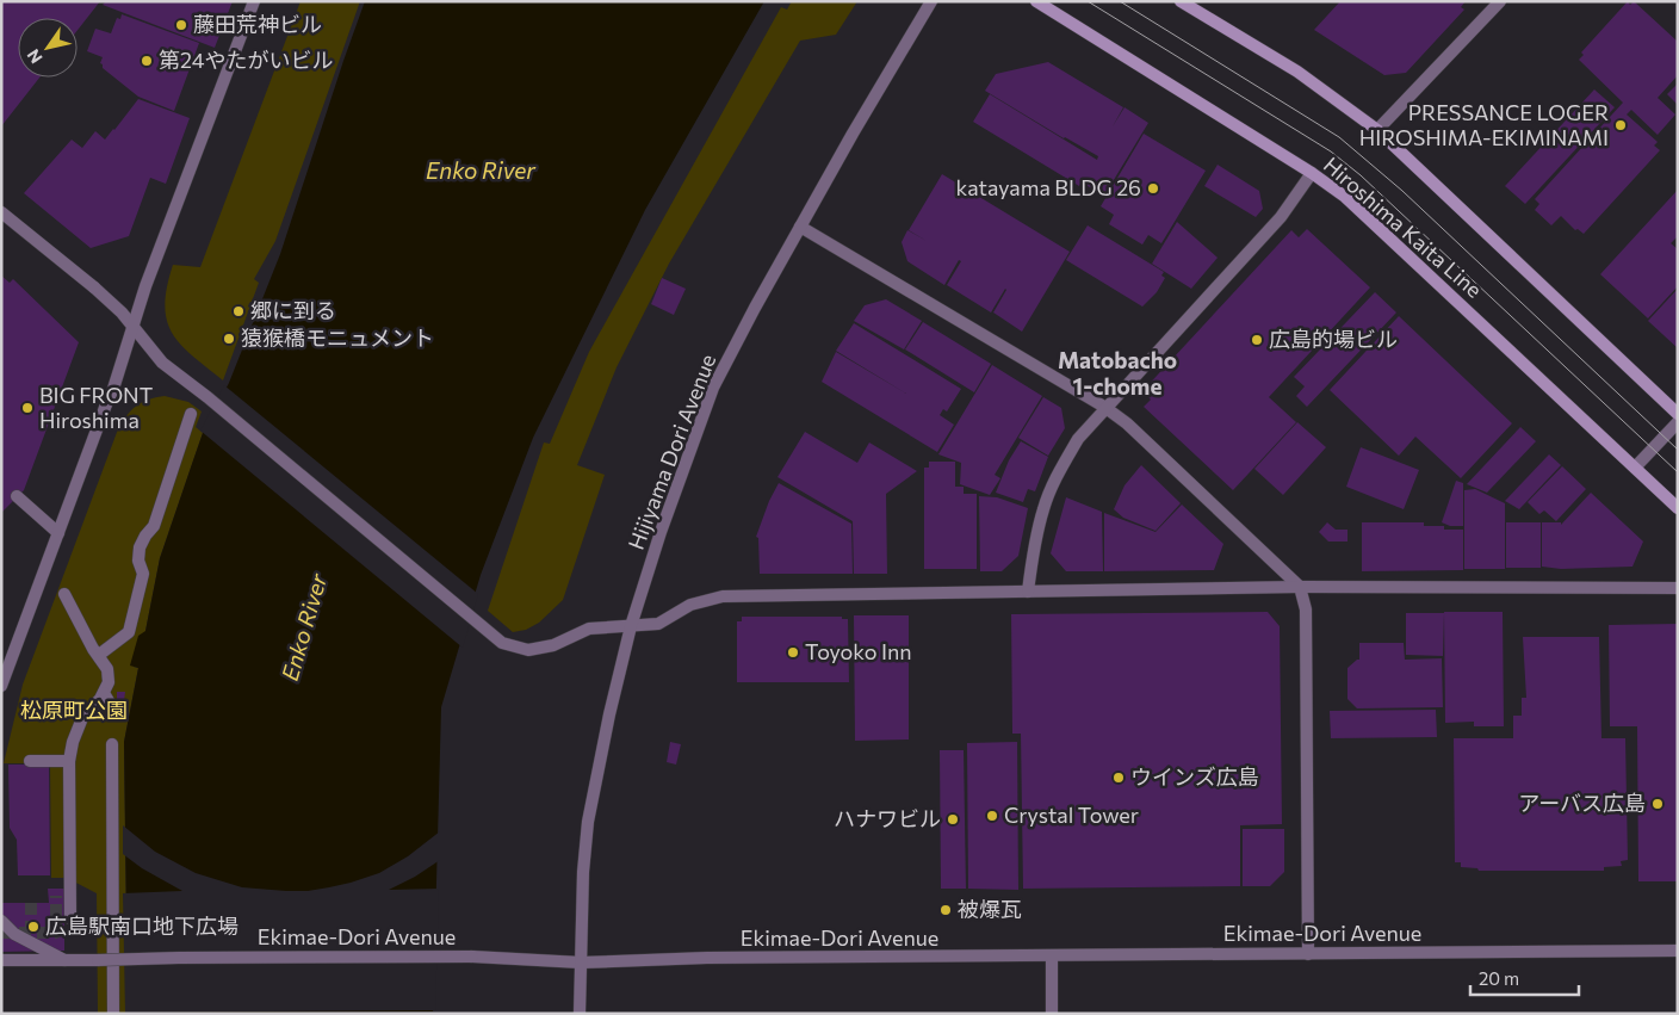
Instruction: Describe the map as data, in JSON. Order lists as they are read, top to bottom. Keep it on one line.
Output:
{"streets":{"main road":["Hiroshima Kaita Line"],"street":["Hijiyama Dori Avenue","Ekimae-Dori Avenue"]},"crossings":[["Hijiyama Dori Avenue","Ekimae-Dori Avenue"]],"districts":["Matobacho 1-chome"],"water":["Enko River"],"parks":["松原町公園"],"places":["藤田荒神ビル","第24やたがいビル","PRESSANCE LOGER HIROSHIMA-EKIMINAMI","katayama BLDG 26","郷に到る","猿猴橋モニュメント","広島的場ビル","BIG FRONT Hiroshima","Toyoko Inn","ウインズ広島","アーバス広島","Crystal Tower","ハナワビル","被爆瓦","広島駅南口地下広場"],"scale_bar":"20 m","north":"bottom left"}
